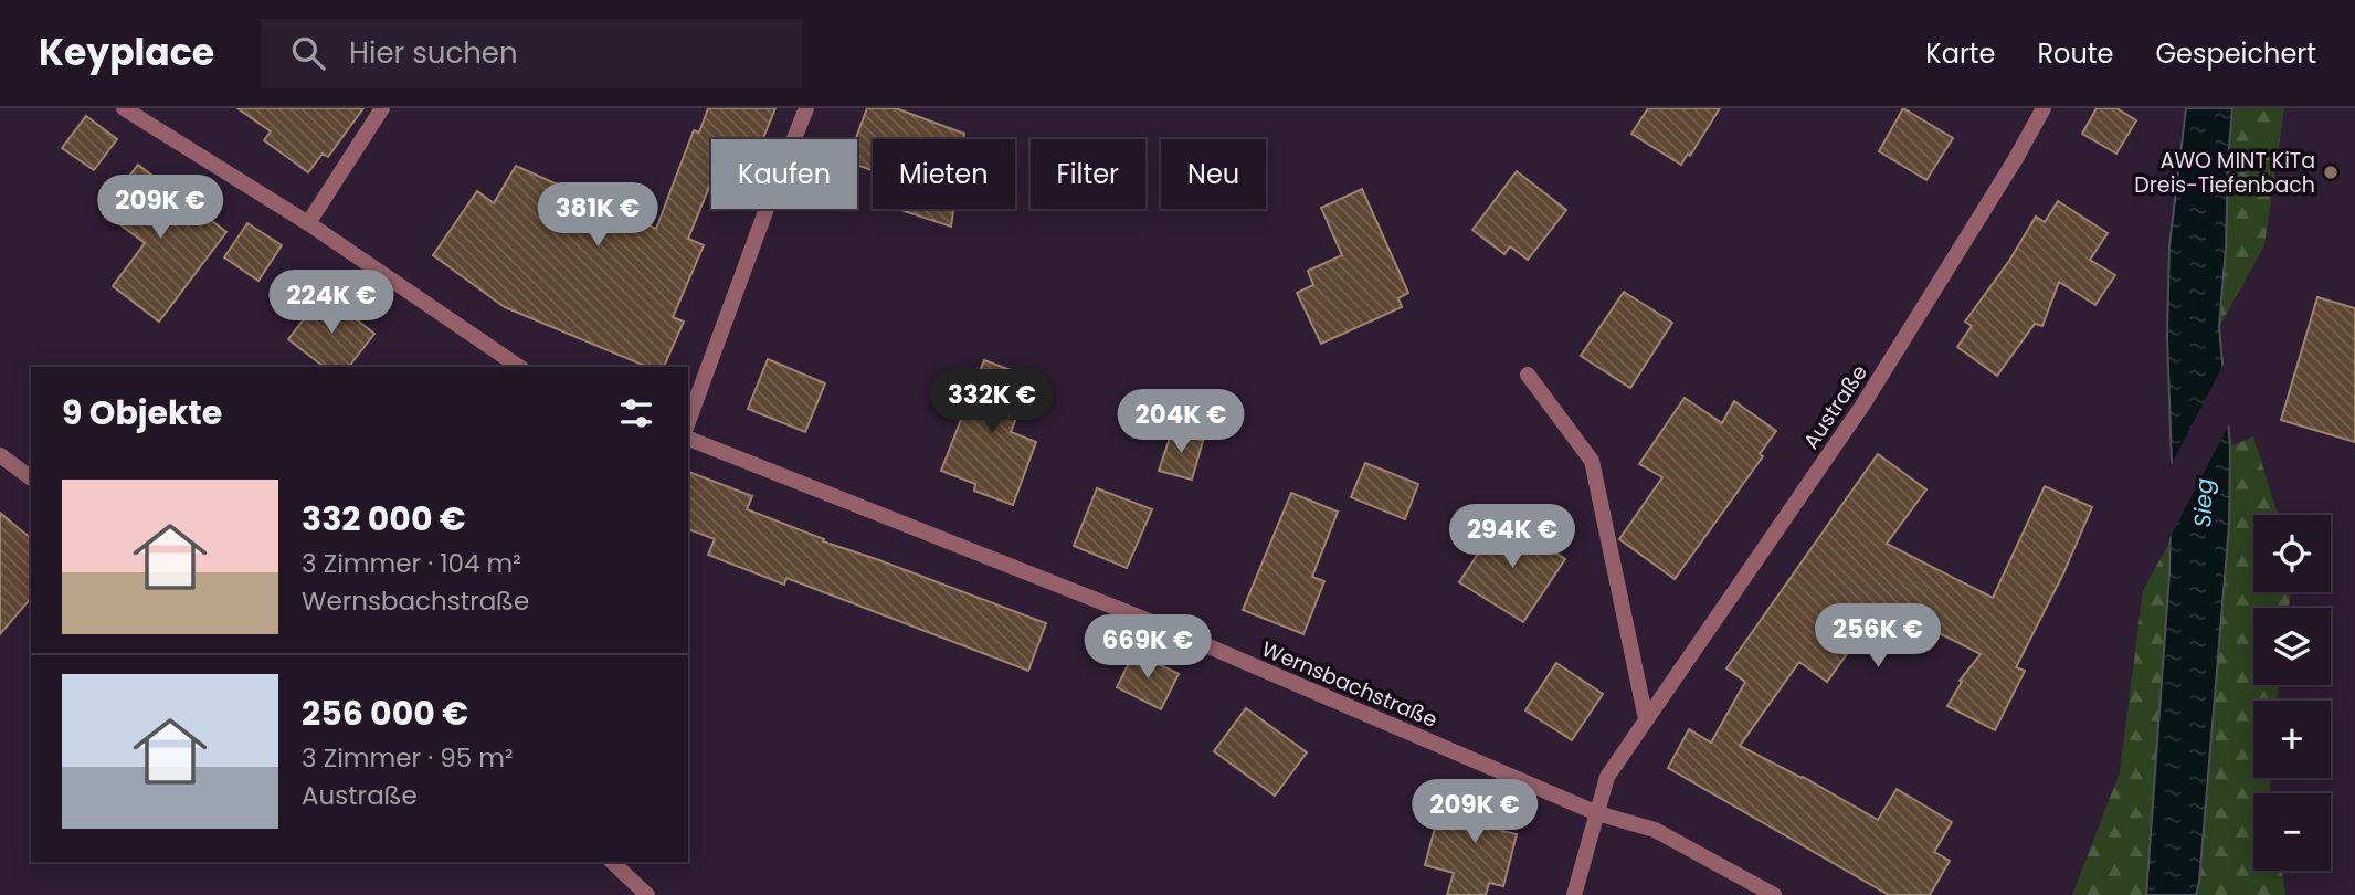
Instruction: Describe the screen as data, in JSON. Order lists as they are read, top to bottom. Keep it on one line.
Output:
{"streets":{"street":["Austraße","Wernsbachstraße"]},"crossings":[["Austraße","Wernsbachstraße"]],"water":["Sieg"],"places":["AWO MINT KiTa Dreis-Tiefenbach"],"page":{"header":"Keyplace","search":"Hier suchen","nav":["Karte","Route","Gespeichert"],"chip":["Kaufen","Mieten","Filter","Neu"],"price":["209K €","381K €","224K €","332K €","204K €","294K €","256K €","669K €","209K €"],"heading":"9 Objekte","list":[{"name":"332 000 €","note":"3 Zimmer · 104 m² · Wernsbachstraße"},{"name":"256 000 €","note":"3 Zimmer · 95 m² · Austraße"}],"map_buttons":["+","−"]}}
